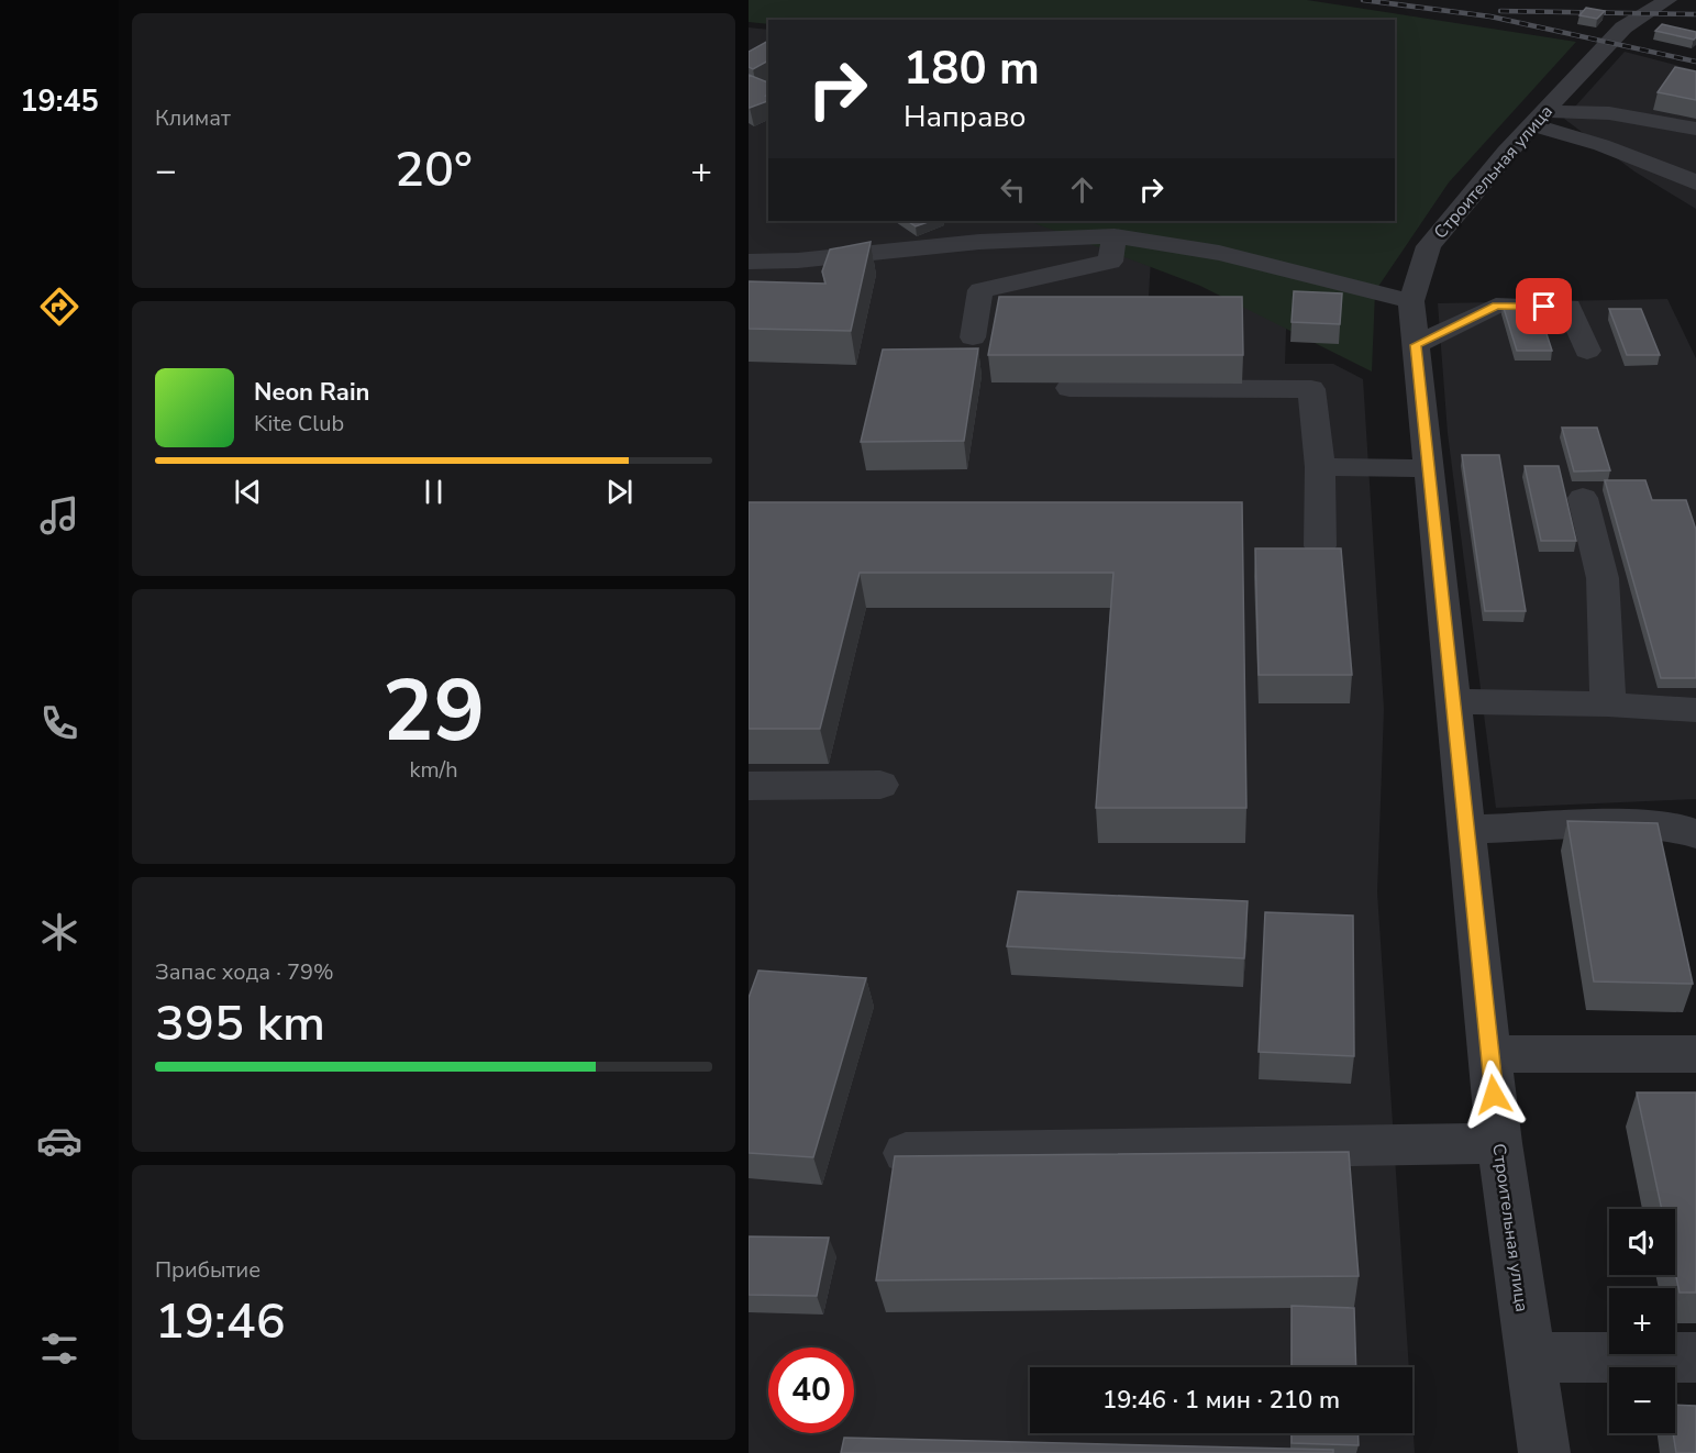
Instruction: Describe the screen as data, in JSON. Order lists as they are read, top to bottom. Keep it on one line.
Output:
{"streets":{"street":["Строительная улица"]},"page":{"tabs":"19:45","tile":["Климат",["29","km/h"],["Запас хода · 79%","395 km"],["Прибытие","19:46"]],"turn":["180 m","Направо"],"heat":["−","20°","+"],"song":["Neon Rain","Kite Club"],"map_buttons":["+","−"],"limit":"40","trip":"19:46 · 1 мин · 210 m"}}
